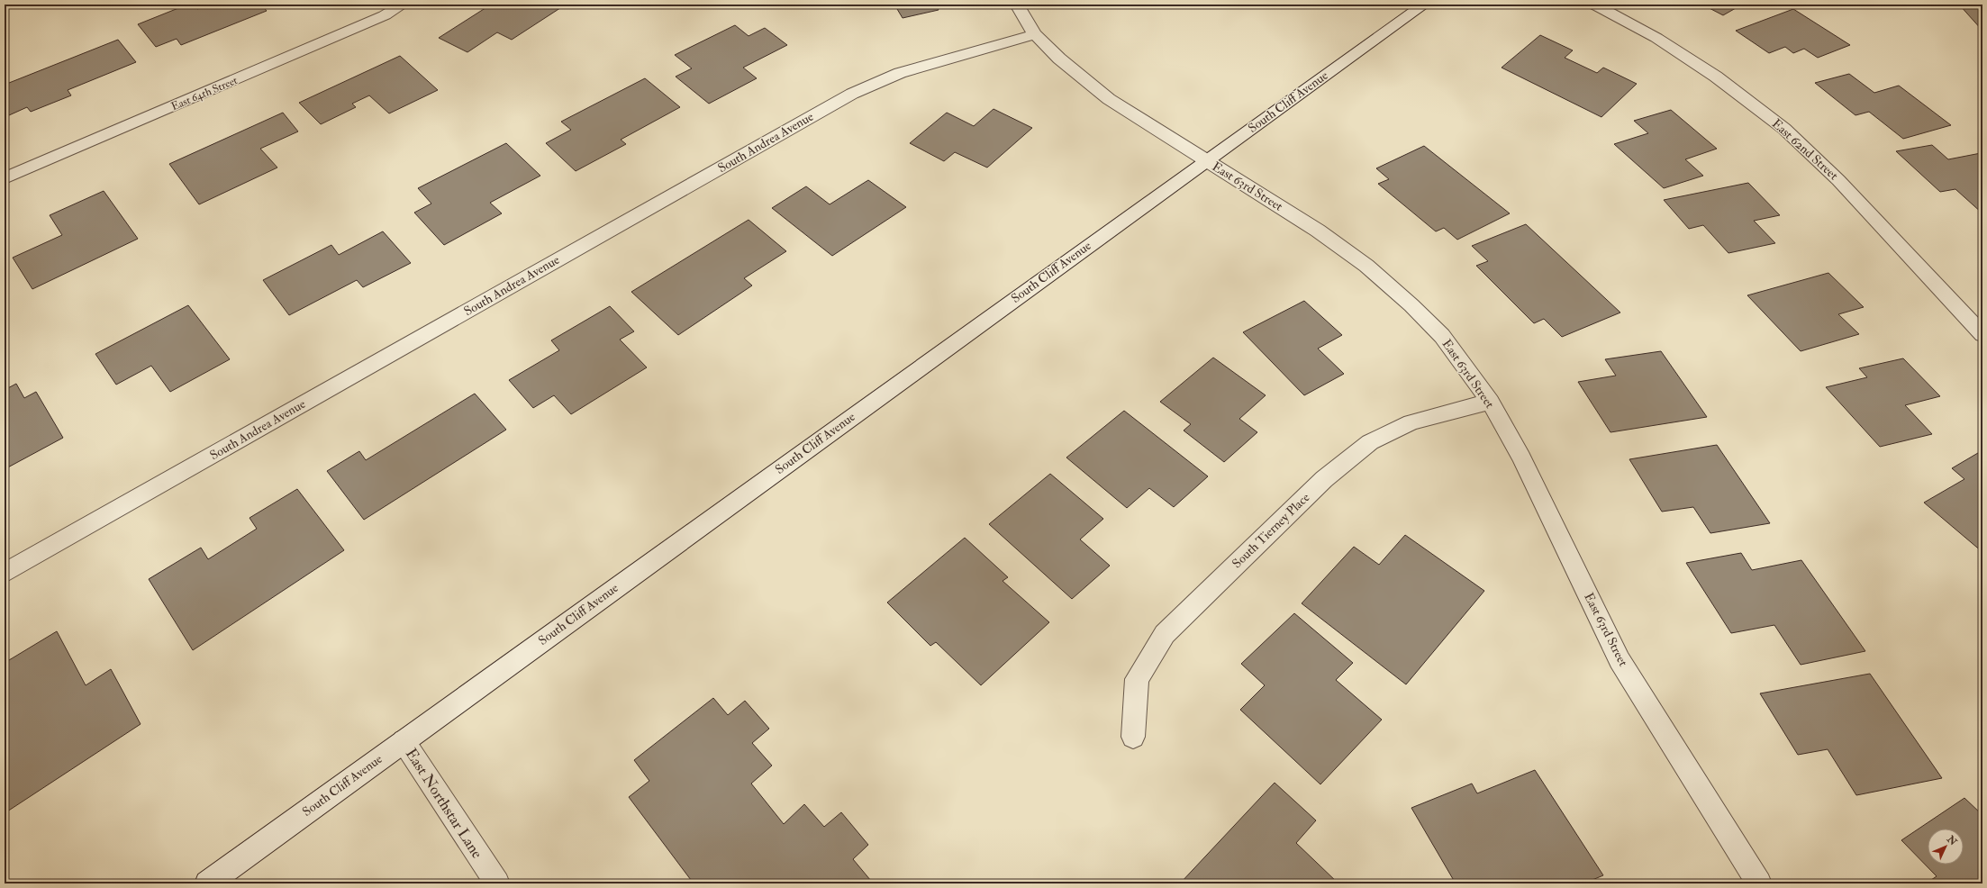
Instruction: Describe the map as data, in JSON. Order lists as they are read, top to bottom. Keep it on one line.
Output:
{"streets":{"street":["East 64th Street","South Cliff Avenue","South Andrea Avenue","East 62nd Street","East 63rd Street","South Tierney Place","East Northstar Lane"]},"crossings":[["South Cliff Avenue","East 63rd Street"],["South Cliff Avenue","East Northstar Lane"],["South Andrea Avenue","East 63rd Street"],["East 63rd Street","South Tierney Place"]],"north":"top right"}
